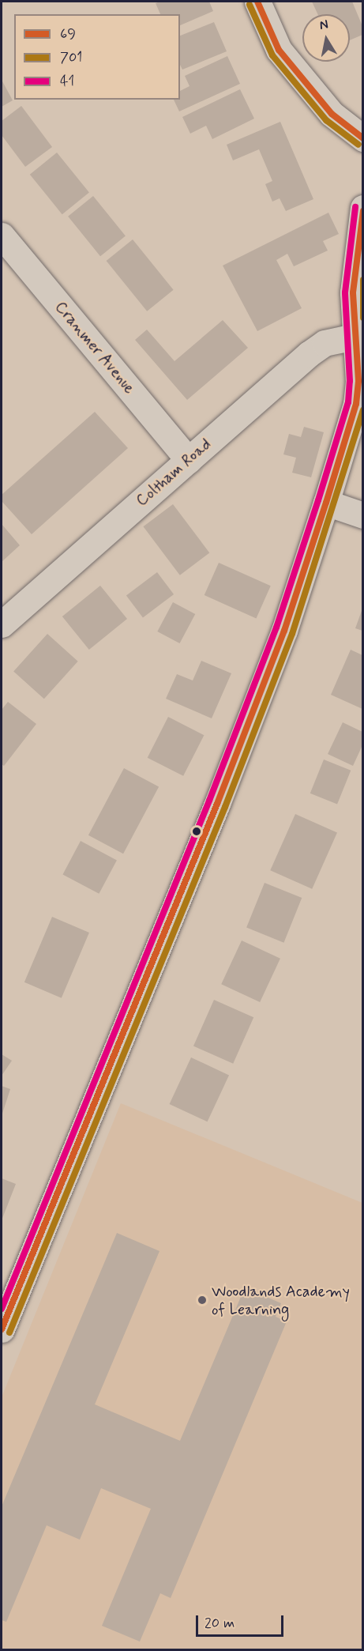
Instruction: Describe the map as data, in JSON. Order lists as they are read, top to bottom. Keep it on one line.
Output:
{"streets":{"street":["Cranmer Avenue","Coltham Road"]},"crossings":[["Cranmer Avenue","Coltham Road"]],"places":["Woodlands Academy of Learning"],"lines":["transit line 69","transit line 701","transit line 41"],"legend":["69","701","41"],"scale_bar":"20 m","north":"top"}
